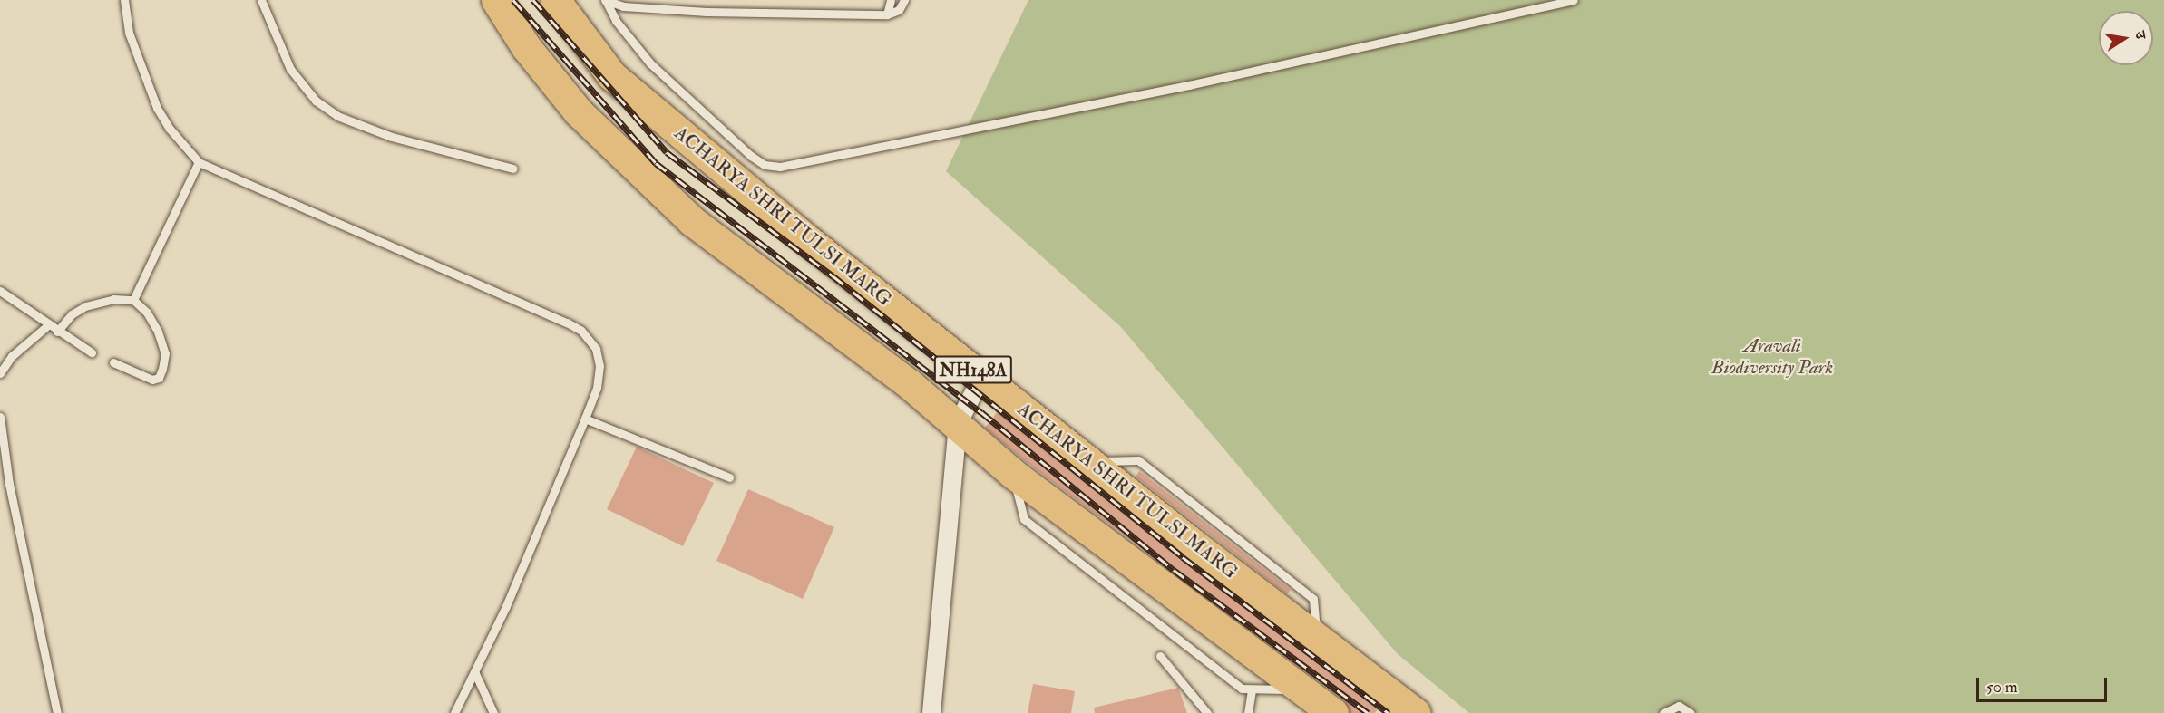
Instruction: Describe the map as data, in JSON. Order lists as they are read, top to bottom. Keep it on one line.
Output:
{"streets":{"highway":["ACHARYA SHRI TULSI MARG","NH148A"]},"parks":["Aravali Biodiversity Park"],"scale_bar":"50 m","north":"right"}
